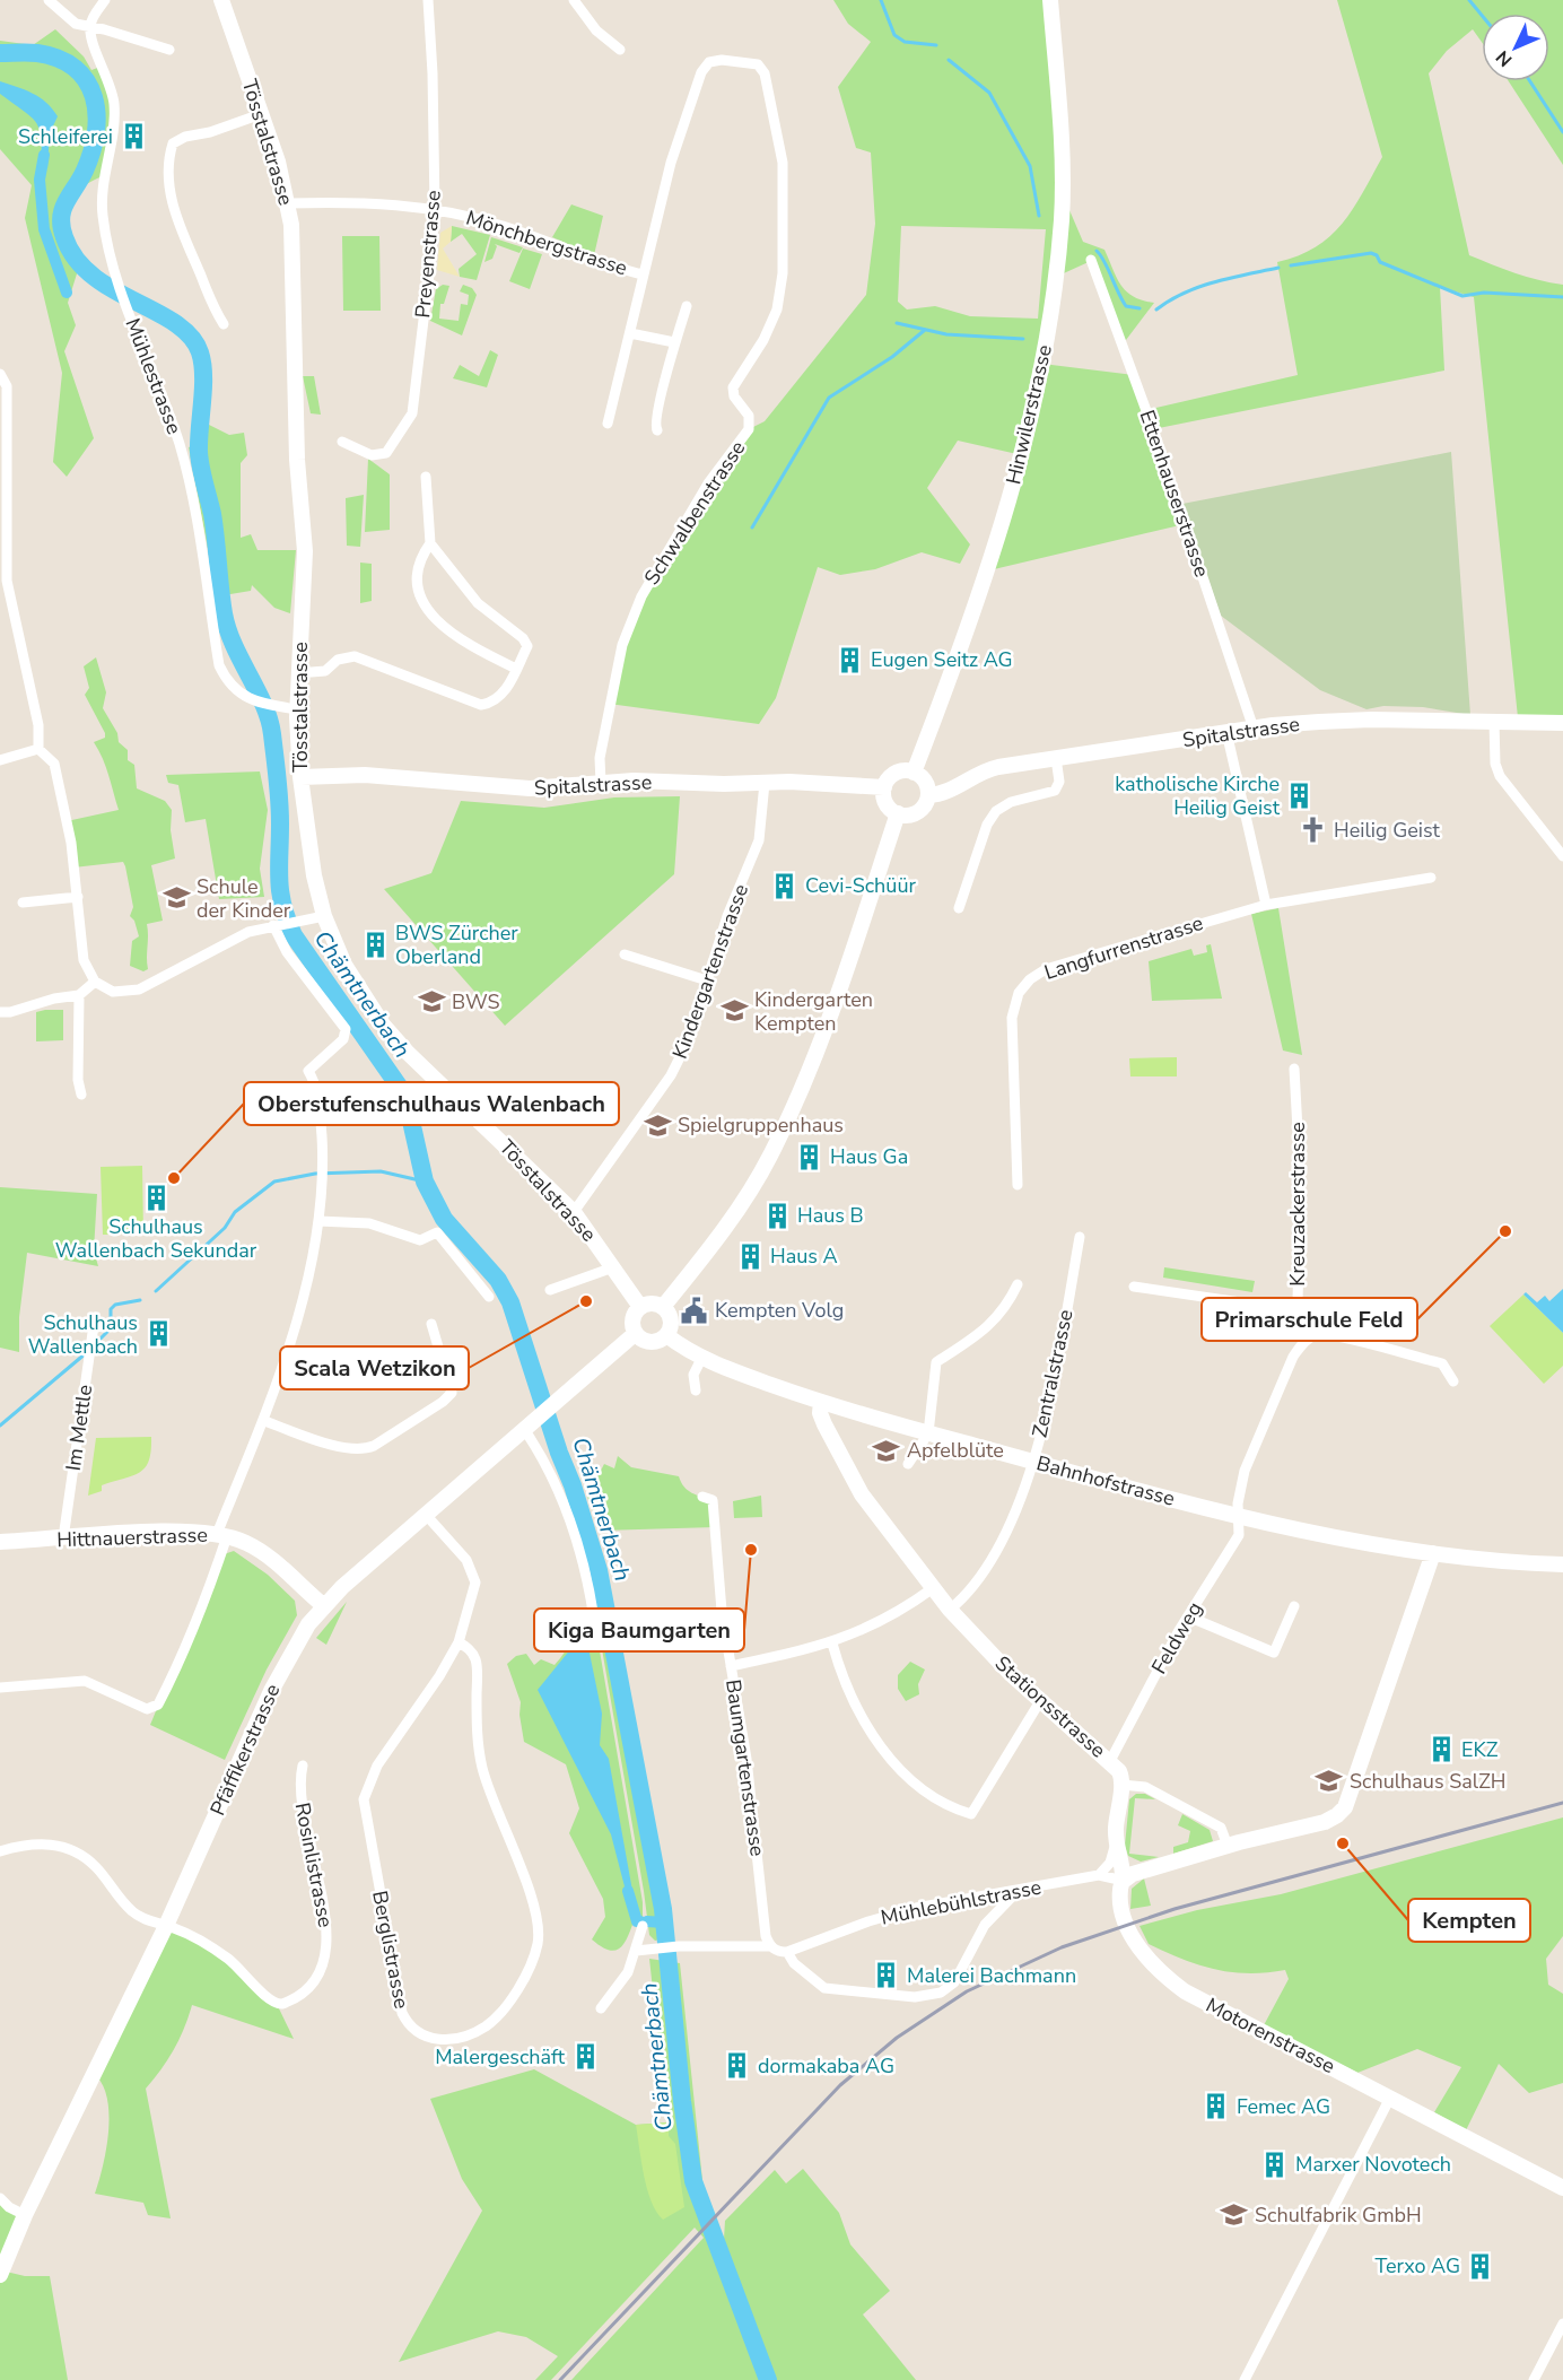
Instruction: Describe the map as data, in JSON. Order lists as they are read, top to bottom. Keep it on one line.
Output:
{"streets":{"main road":["Tösstalstrasse","Hinwilerstrasse","Spitalstrasse","Bahnhofstrasse","Hittnauerstrasse","Stationsstrasse","Pfäffikerstrasse","Motorenstrasse"],"street":["Mönchbergstrasse","Preyenstrasse","Mühlestrasse","Ettenhauserstrasse","Schwalbenstrasse","Langfurrenstrasse","Kindergartenstrasse","Kreuzackerstrasse","Zentralstrasse","Im Mettle","Feldweg","Baumgartenstrasse","Rosinlistrasse","Mühlebühlstrasse","Berglistrasse"]},"crossings":[["Tösstalstrasse","Mönchbergstrasse"],["Tösstalstrasse","Mühlestrasse"],["Tösstalstrasse","Spitalstrasse"],["Tösstalstrasse","Kindergartenstrasse"],["Tösstalstrasse","Bahnhofstrasse"],["Tösstalstrasse","Pfäffikerstrasse"],["Mönchbergstrasse","Preyenstrasse"],["Mönchbergstrasse","Schwalbenstrasse"],["Hinwilerstrasse","Spitalstrasse"],["Ettenhauserstrasse","Spitalstrasse"],["Schwalbenstrasse","Spitalstrasse"],["Spitalstrasse","Kindergartenstrasse"],["Zentralstrasse","Bahnhofstrasse"],["Zentralstrasse","Stationsstrasse"],["Im Mettle","Hittnauerstrasse"],["Bahnhofstrasse","Feldweg"],["Bahnhofstrasse","Stationsstrasse"],["Bahnhofstrasse","Pfäffikerstrasse"],["Hittnauerstrasse","Pfäffikerstrasse"],["Feldweg","Stationsstrasse"],["Stationsstrasse","Motorenstrasse"],["Pfäffikerstrasse","Rosinlistrasse"],["Pfäffikerstrasse","Berglistrasse"],["Mühlebühlstrasse","Motorenstrasse"]],"water":["Chämtnerbach"],"places":{"building":["Schleiferei","Eugen Seitz AG","katholische Kirche Heilig Geist","Cevi-Schüür","BWS Zürcher Oberland","Haus Ga","Schulhaus Wallenbach Sekundar","Haus B","Haus A","Schulhaus Wallenbach","EKZ","Malerei Bachmann","Malergeschäft","dormakaba AG","Femec AG","Marxer Novotech","Terxo AG"],"church":["Heilig Geist"],"school or university":["Schule der Kinder","BWS","Kindergarten Kempten","Spielgruppenhaus","Apfelblüte","Schulhaus SalZH","Schulfabrik GmbH"],"other":["Oberstufenschulhaus Walenbach","Primarschule Feld","Scala Wetzikon","Kiga Baumgarten","Kempten"],"public building":["Kempten Volg"]},"north":"bottom left"}
